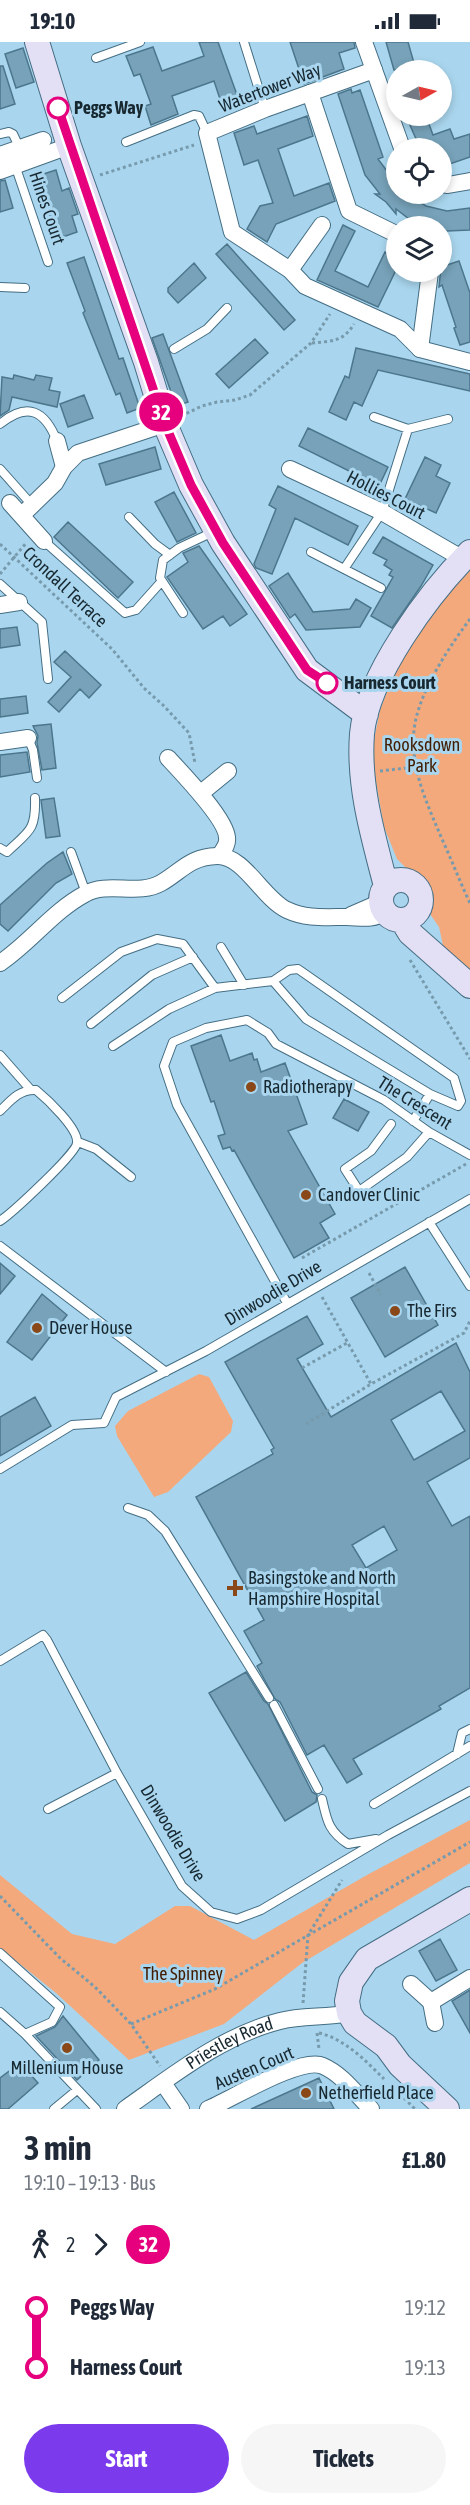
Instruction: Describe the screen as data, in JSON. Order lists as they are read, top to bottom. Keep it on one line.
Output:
{"streets":{"street":["Watertower Way","Hollies Court","Priestley Road","Austen Court"],"lane":["Hines Court","The Crescent","Dinwoodie Drive"],"path":["Crondall Terrace"]},"crossings":[["The Crescent","Dinwoodie Drive"]],"parks":["Rooksdown Park","The Spinney"],"places":{"other":["Peggs Way","Harness Court","Radiotherapy","Candover Clinic","The Firs","Dever House","Millenium House","Netherfield Place"],"health":["Basingstoke and North Hampshire Hospital"]},"lines":["bus line 32"],"north":"right","page":{"status":"19:10","on_map":"32","heading":["3 min","19:10 – 19:13 · Bus","£1.80"],"legs":["2","32"],"list":[{"name":"Peggs Way","value":"19:12"},{"name":"Harness Court","value":"19:13"}],"buttons":["Start","Tickets"]}}
